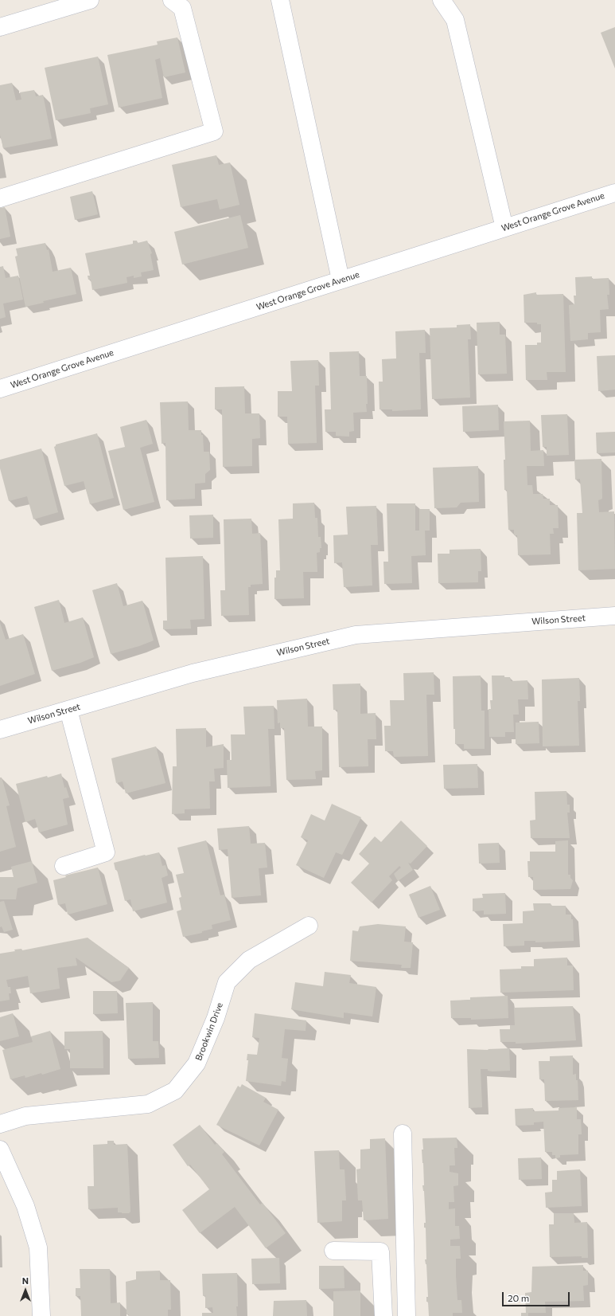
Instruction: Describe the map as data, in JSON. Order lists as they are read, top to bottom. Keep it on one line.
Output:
{"streets":{"street":["West Orange Grove Avenue","Wilson Street","Brookwin Drive"]},"scale_bar":"20 m","north":"top"}
